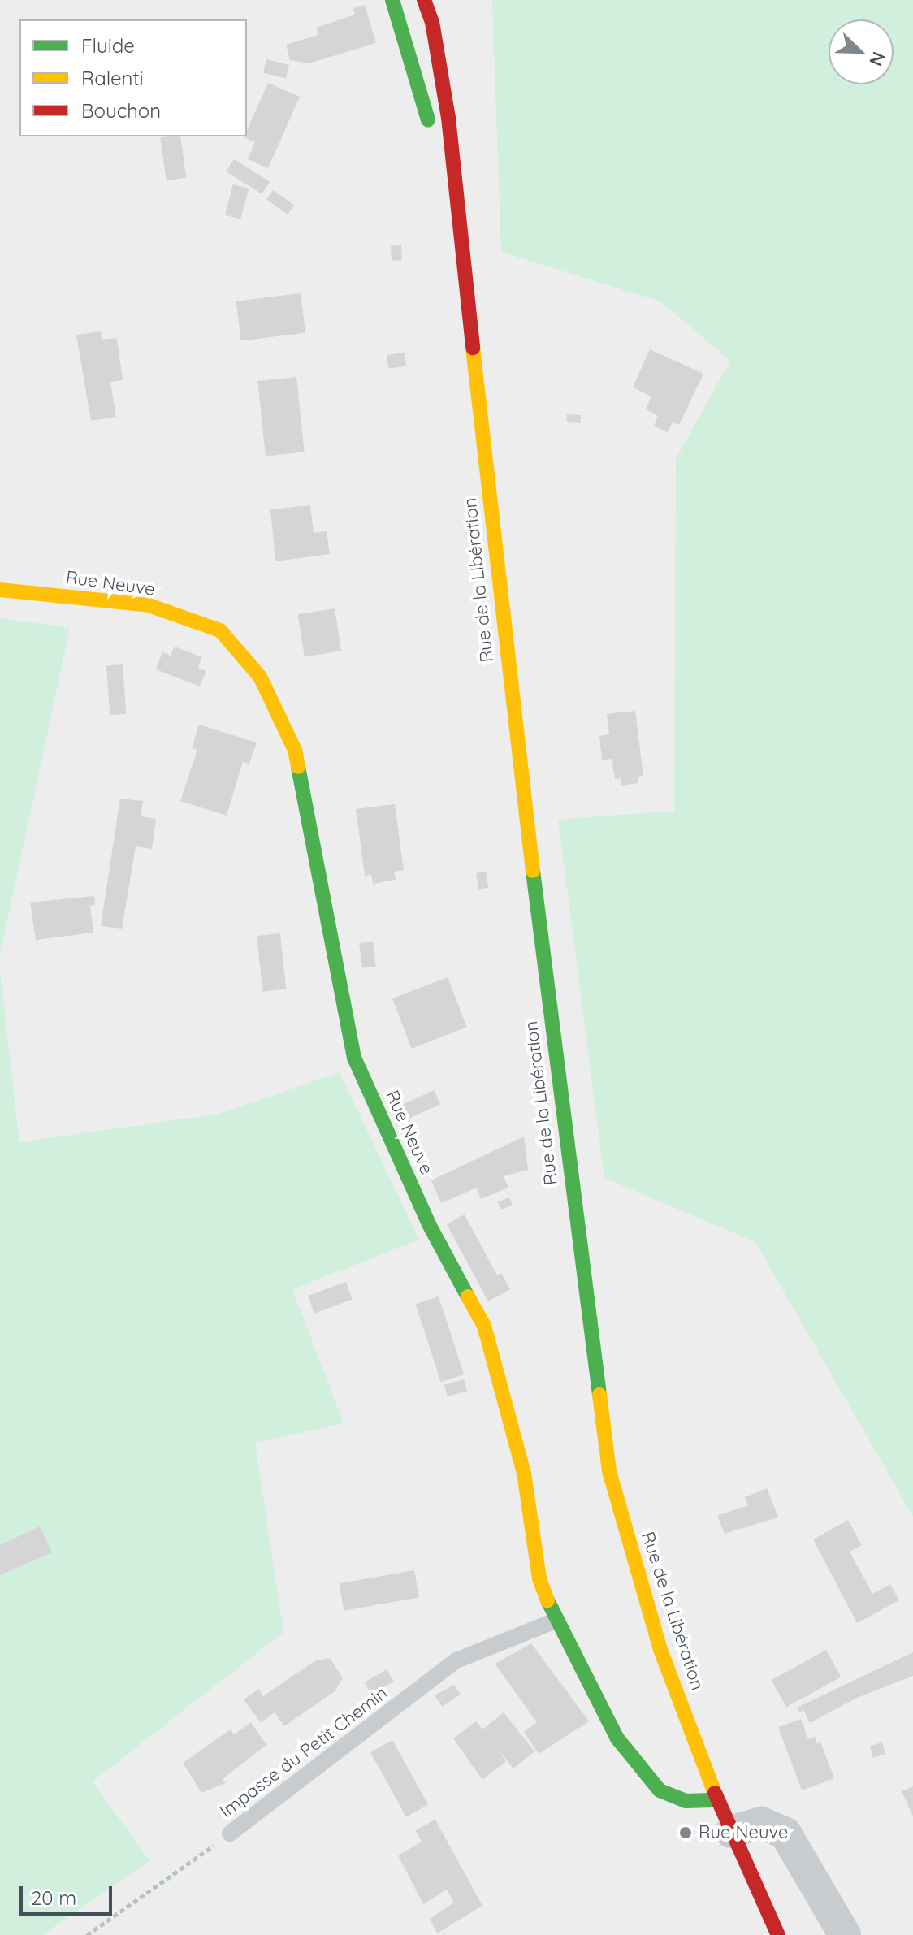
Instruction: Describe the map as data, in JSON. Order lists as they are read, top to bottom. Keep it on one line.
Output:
{"streets":{"main road":["Rue de la Libération","Rue Neuve"],"lane":["Impasse du Petit Chemin"]},"crossings":[["Rue de la Libération","Rue Neuve"],["Rue Neuve","Impasse du Petit Chemin"]],"places":["Rue Neuve"],"legend":["Fluide","Ralenti","Bouchon"],"scale_bar":"20 m","north":"bottom right"}
